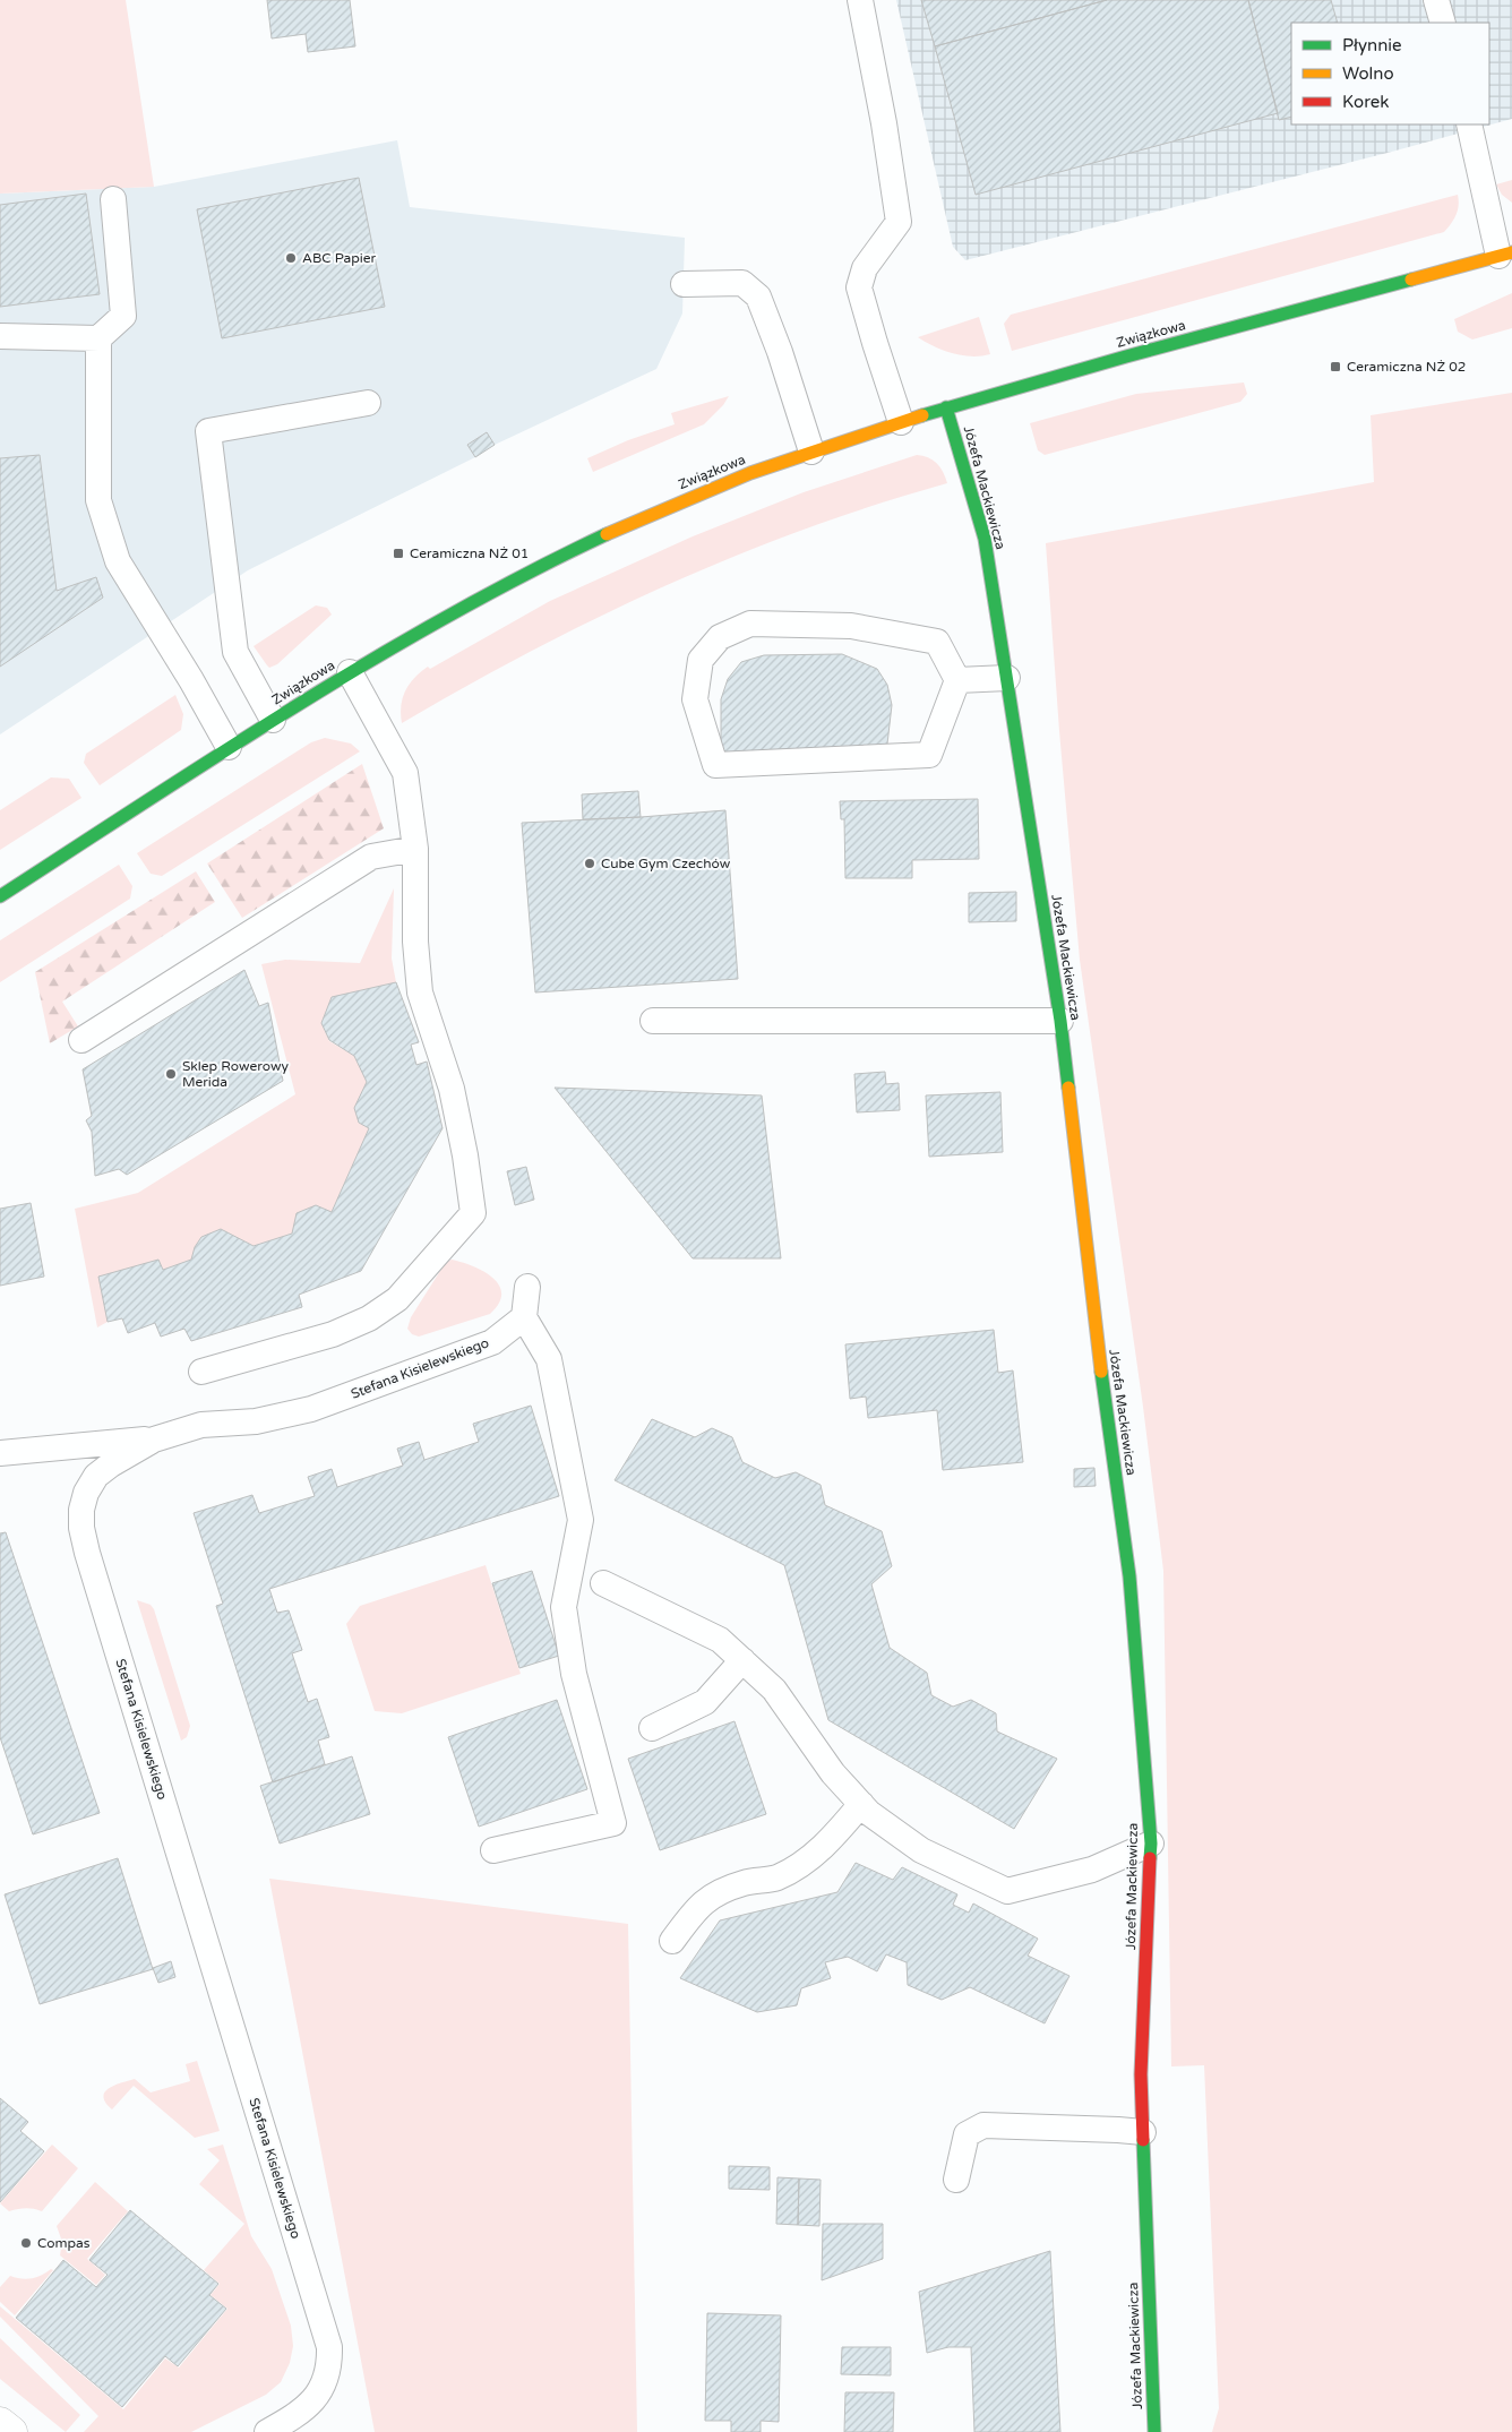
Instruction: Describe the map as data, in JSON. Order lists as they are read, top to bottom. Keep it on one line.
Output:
{"streets":{"street":["Związkowa","Józefa Mackiewicza"],"lane":["Stefana Kisielewskiego"]},"crossings":[["Związkowa","Józefa Mackiewicza"]],"places":{"other":["ABC Papier","Cube Gym Czechów","Sklep Rowerowy Merida","Compas"],"transit":["Ceramiczna NŻ 02","Ceramiczna NŻ 01"]},"legend":["Płynnie","Wolno","Korek"]}
